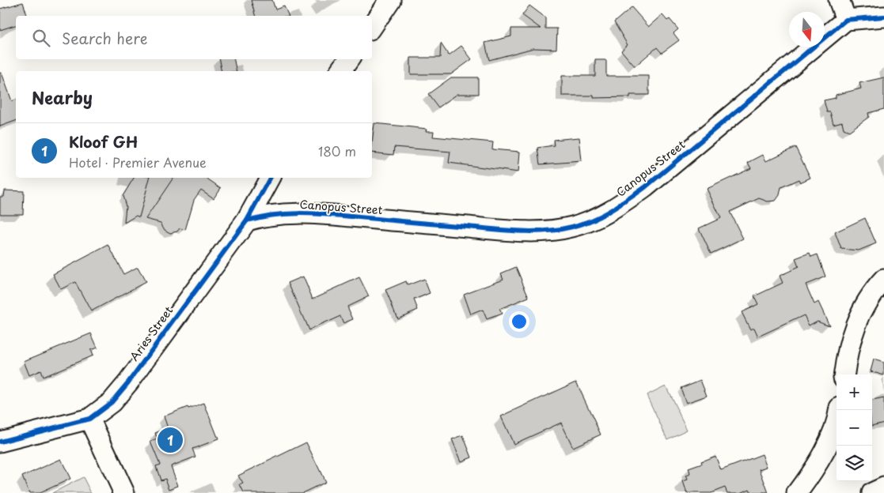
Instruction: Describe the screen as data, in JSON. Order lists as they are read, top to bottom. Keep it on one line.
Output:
{"streets":{"street":["Canopus Street","Aries Street"]},"crossings":[["Canopus Street","Aries Street"]],"north":"bottom","page":{"search":"Search here","heading":"Nearby","list":[{"mark":"1","name":"Kloof GH","note":"Hotel · Premier Avenue","value":"180 m"}],"map_buttons":["+","−"],"pins":"1"}}
